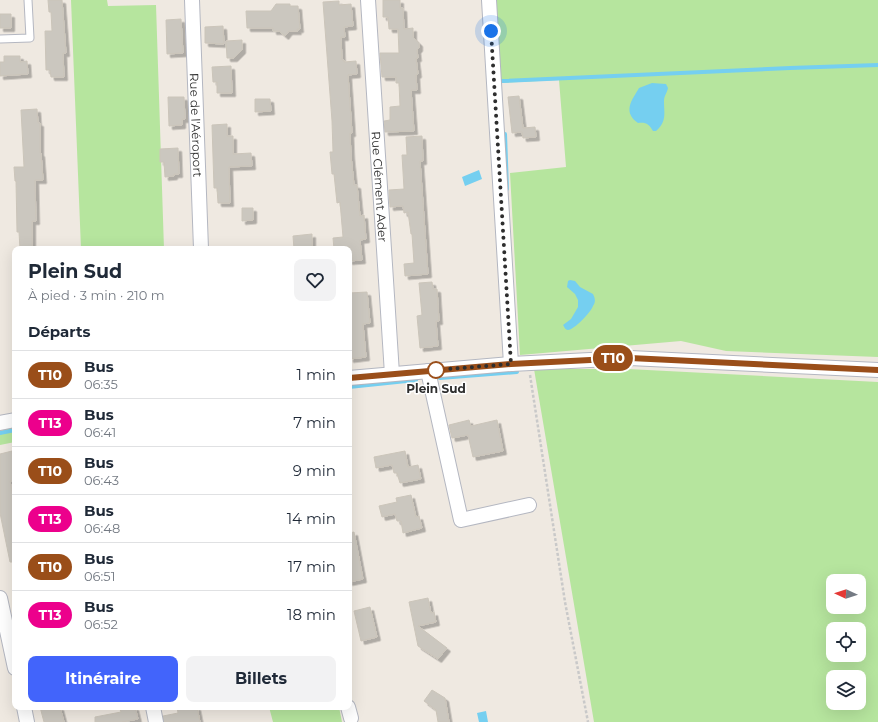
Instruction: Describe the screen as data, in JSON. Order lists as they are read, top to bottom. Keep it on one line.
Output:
{"streets":{"street":["Rue de l'Aéroport","Rue Clément Ader"]},"places":["Plein Sud"],"lines":["bus line T10"],"north":"left","page":{"on_map":"T10","heading":[["Plein Sud","À pied · 3 min · 210 m"],"Départs"],"list":[{"mark":"T10","name":"Bus","note":"06:35","value":"1 min"},{"mark":"T13","name":"Bus","note":"06:41","value":"7 min"},{"mark":"T10","name":"Bus","note":"06:43","value":"9 min"},{"mark":"T13","name":"Bus","note":"06:48","value":"14 min"},{"mark":"T10","name":"Bus","note":"06:51","value":"17 min"},{"mark":"T13","name":"Bus","note":"06:52","value":"18 min"}],"buttons":["Itinéraire","Billets"]}}
